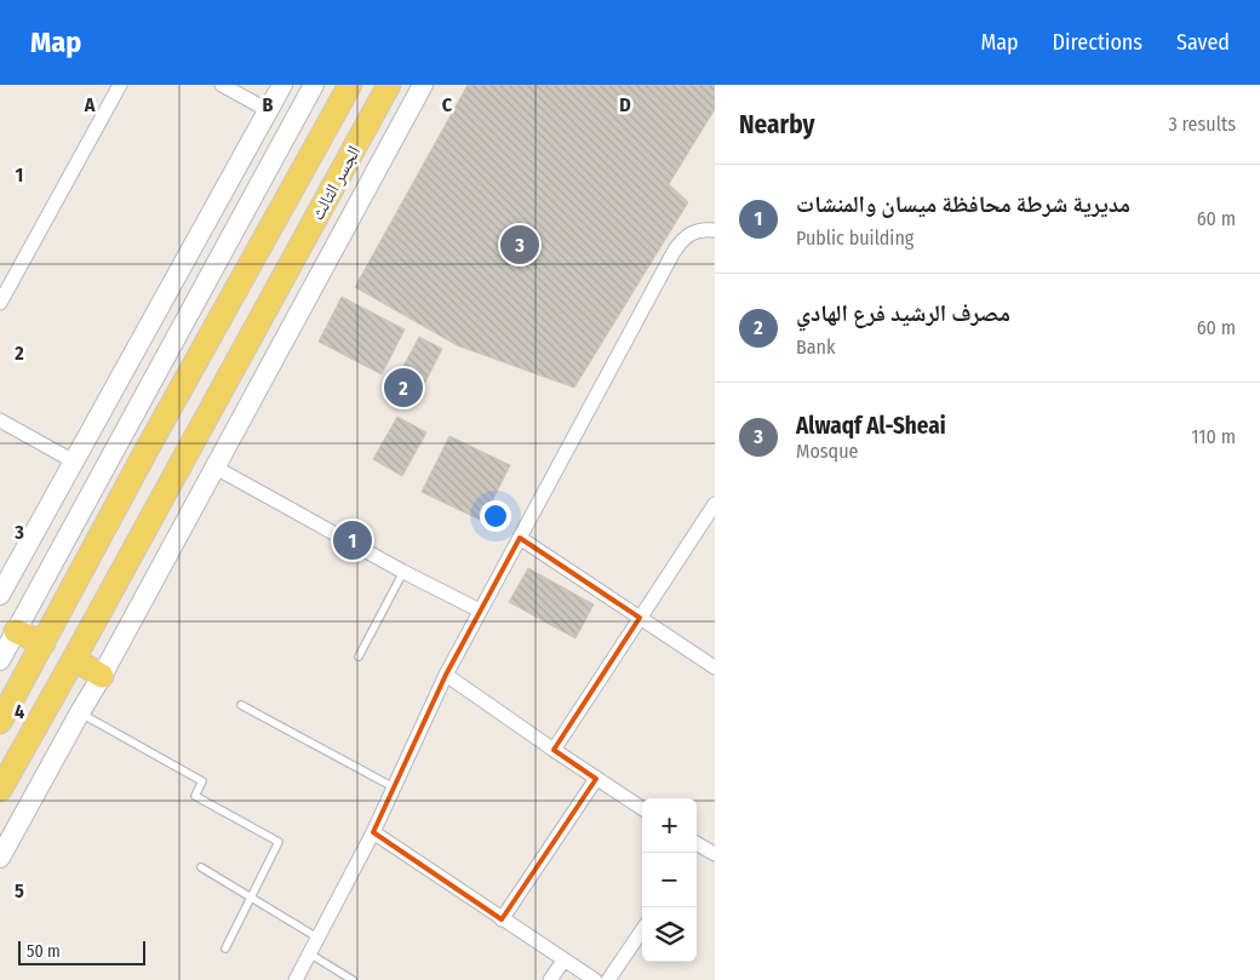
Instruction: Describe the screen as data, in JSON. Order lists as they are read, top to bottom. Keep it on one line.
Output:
{"streets":{"main road":["الجسر الثالث"]},"scale_bar":"50 m","page":{"header":"Map","nav":["Map","Directions","Saved"],"heading":["Nearby","3 results"],"list":[{"mark":"1","name":"مديرية شرطة محافظة ميسان والمنشات","note":"Public building","value":"60 m"},{"mark":"2","name":"مصرف الرشيد فرع الهادي","note":"Bank","value":"60 m"},{"mark":"3","name":"Alwaqf Al-Sheai","note":"Mosque","value":"110 m"}],"pins":["3","2","1"],"map_buttons":["+","−"],"scale":"50 m"},"grid":{"columns":["A","B","C","D"],"rows":["1","2","3","4","5"]}}
